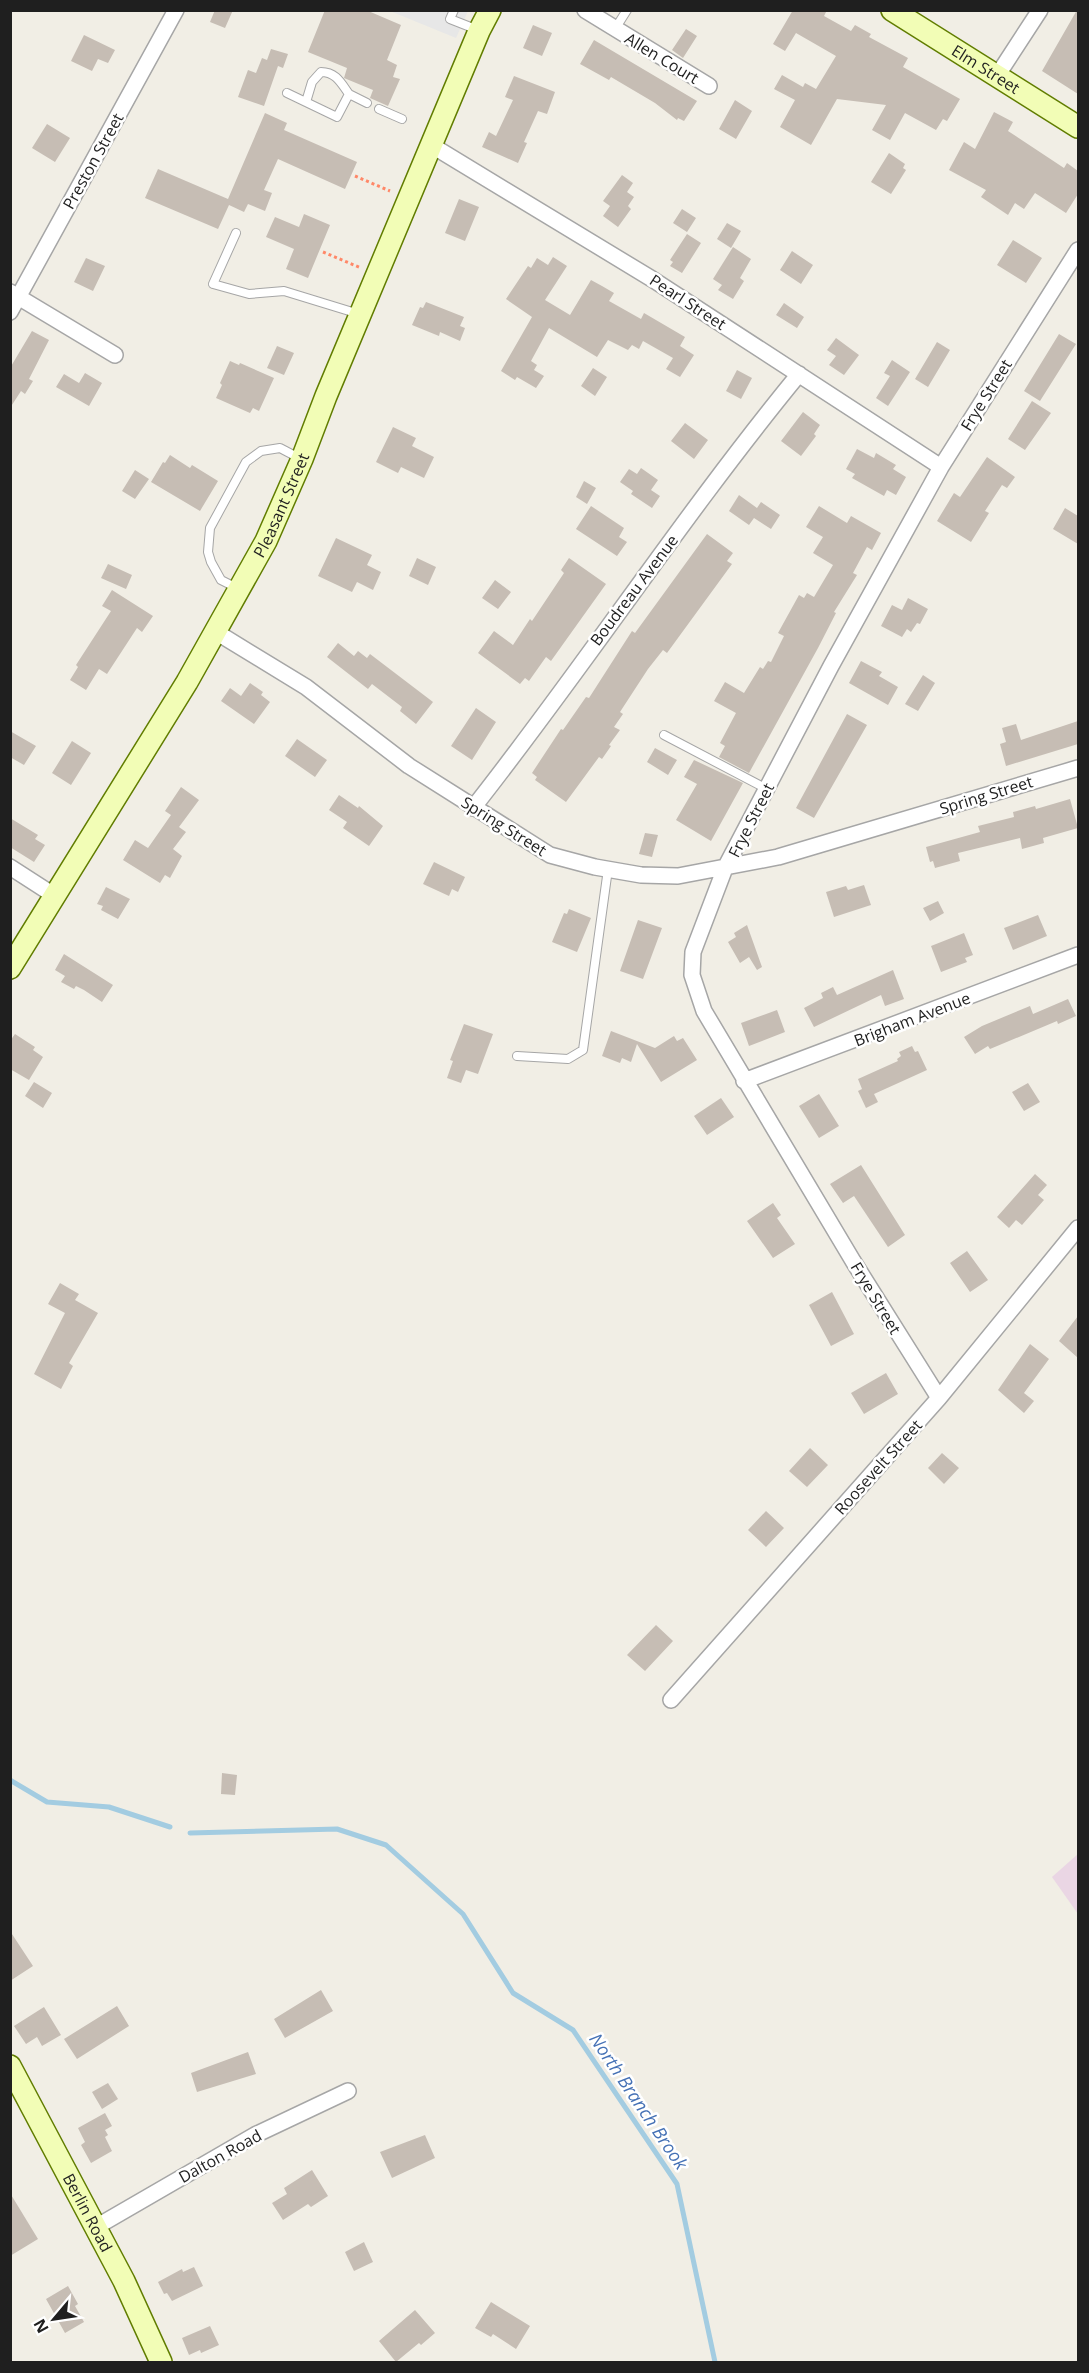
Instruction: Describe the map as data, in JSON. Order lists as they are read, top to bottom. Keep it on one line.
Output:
{"streets":{"street":["Allen Court","Elm Street","Preston Street","Pearl Street","Frye Street","Pleasant Street","Boudreau Avenue","Spring Street","Brigham Avenue","Roosevelt Street","Dalton Road","Berlin Road"]},"crossings":[["Pearl Street","Frye Street"],["Pearl Street","Pleasant Street"],["Pearl Street","Boudreau Avenue"],["Frye Street","Spring Street"],["Frye Street","Brigham Avenue"],["Frye Street","Roosevelt Street"],["Pleasant Street","Spring Street"],["Boudreau Avenue","Spring Street"],["Dalton Road","Berlin Road"]],"water":["North Branch Brook"],"north":"bottom left"}
